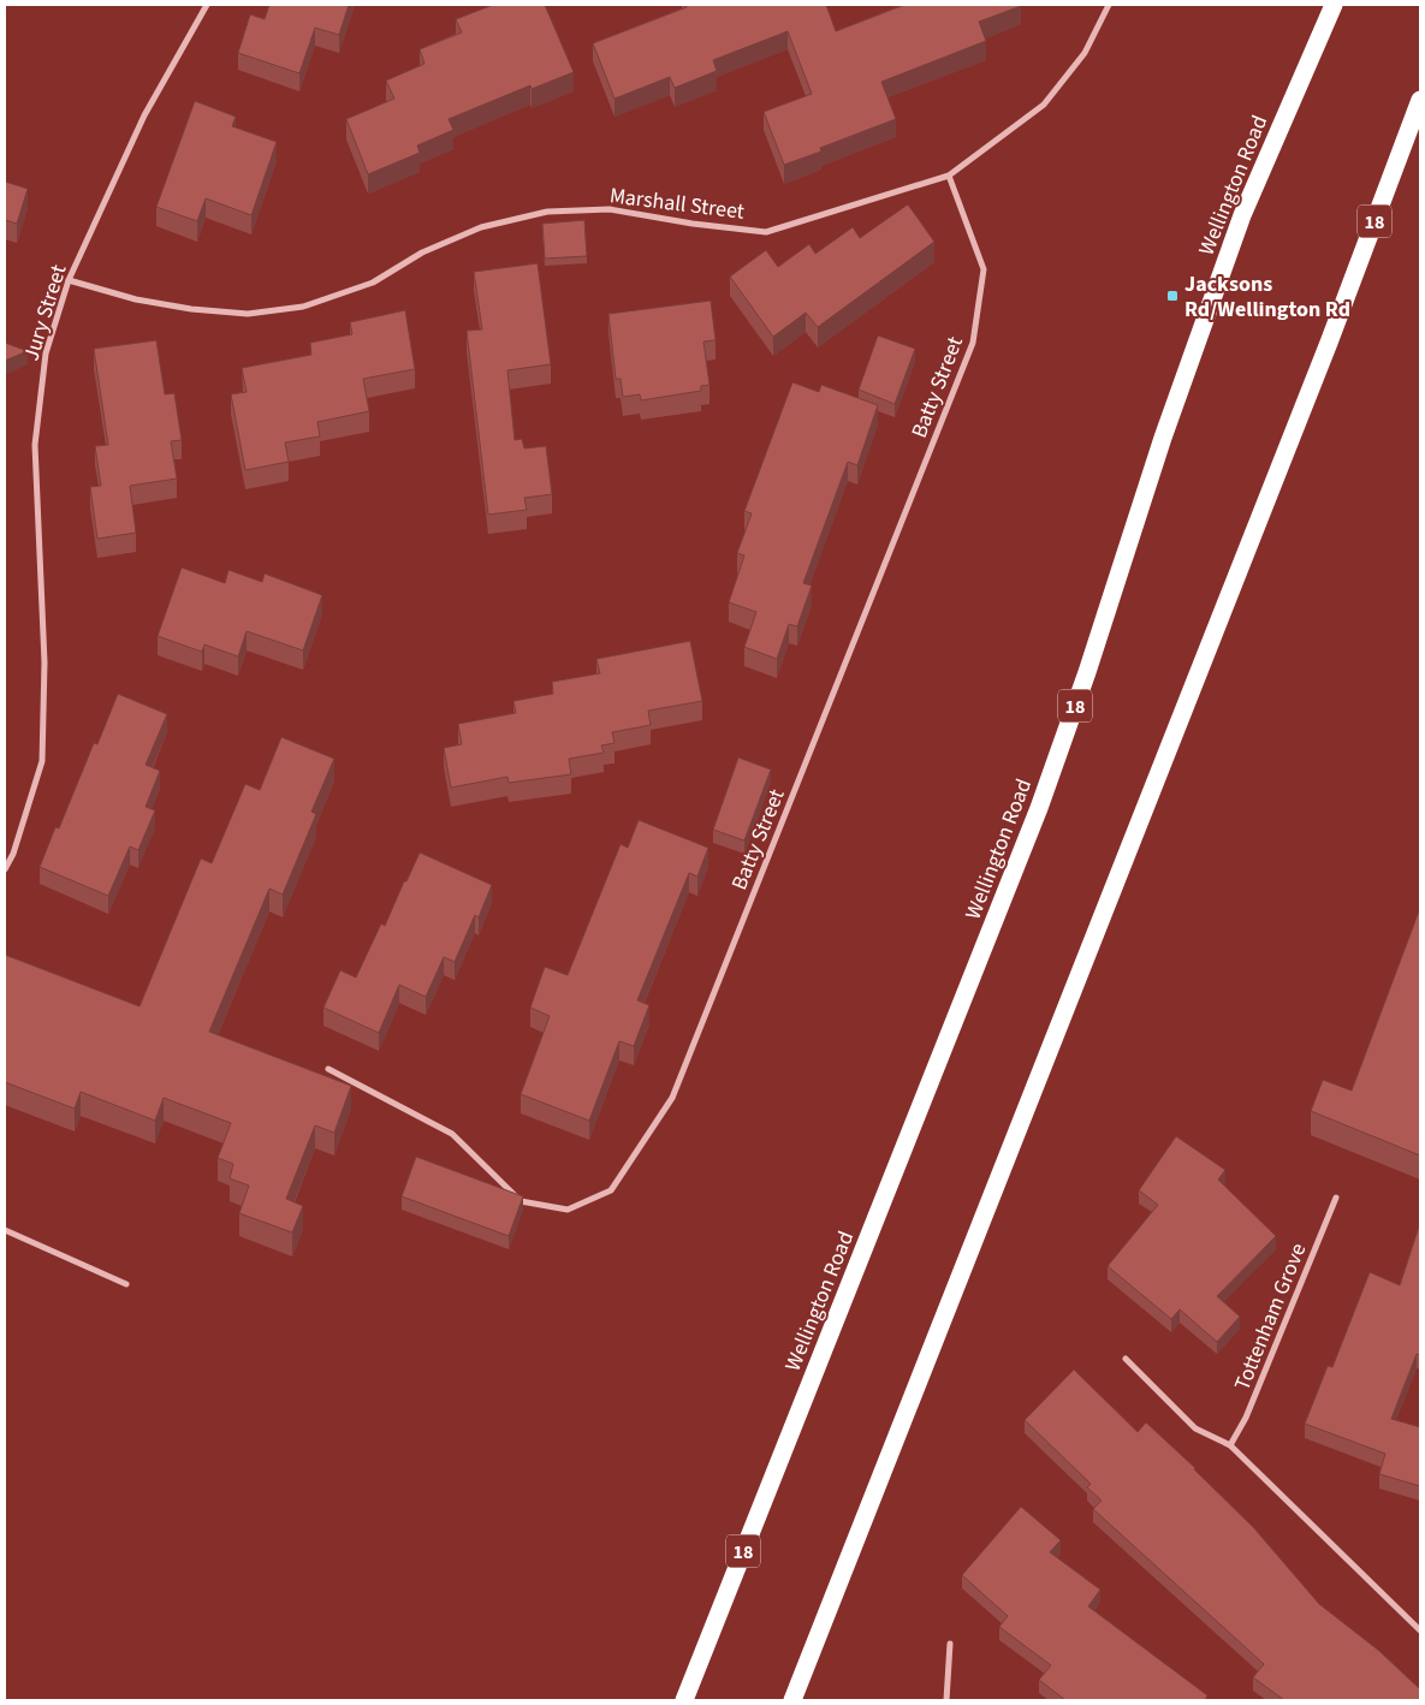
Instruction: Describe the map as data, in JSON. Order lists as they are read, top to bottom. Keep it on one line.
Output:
{"streets":{"highway":["Wellington Road","18"],"street":["Marshall Street","Jury Street","Batty Street","Tottenham Grove"]},"crossings":[["Marshall Street","Jury Street"],["Marshall Street","Batty Street"]],"places":{"transit":["Jacksons Rd/Wellington Rd"]}}
